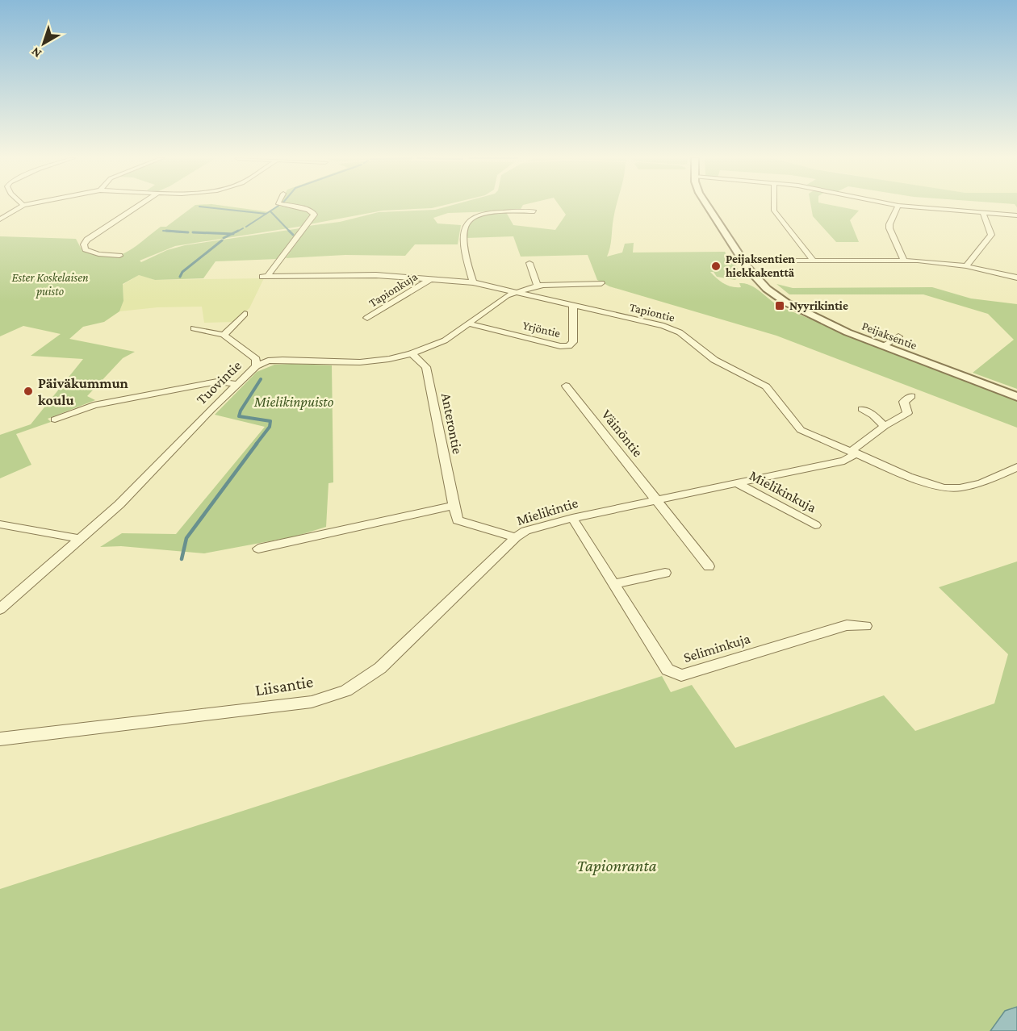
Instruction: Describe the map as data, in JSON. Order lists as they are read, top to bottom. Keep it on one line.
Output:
{"streets":{"street":["Tapionkuja","Tapiontie","Yrjöntie","Peijaksentie","Tuovintie","Anterontie","Väinöntie","Mielikinkuja","Mielikintie","Seliminkuja","Liisantie"]},"crossings":[["Tapionkuja","Tapiontie"],["Tapiontie","Yrjöntie"],["Tapiontie","Tuovintie"],["Tapiontie","Mielikintie"],["Yrjöntie","Tuovintie"],["Tuovintie","Anterontie"],["Anterontie","Mielikintie"],["Väinöntie","Mielikintie"],["Mielikinkuja","Mielikintie"],["Mielikintie","Seliminkuja"],["Mielikintie","Liisantie"]],"parks":["Ester Koskelaisen puisto","Mielikinpuisto","Tapionranta"],"places":{"other":["Peijaksentien hiekkakenttä","Päiväkummun koulu"],"transit":["Nyyrikintie"]},"north":"bottom left"}
